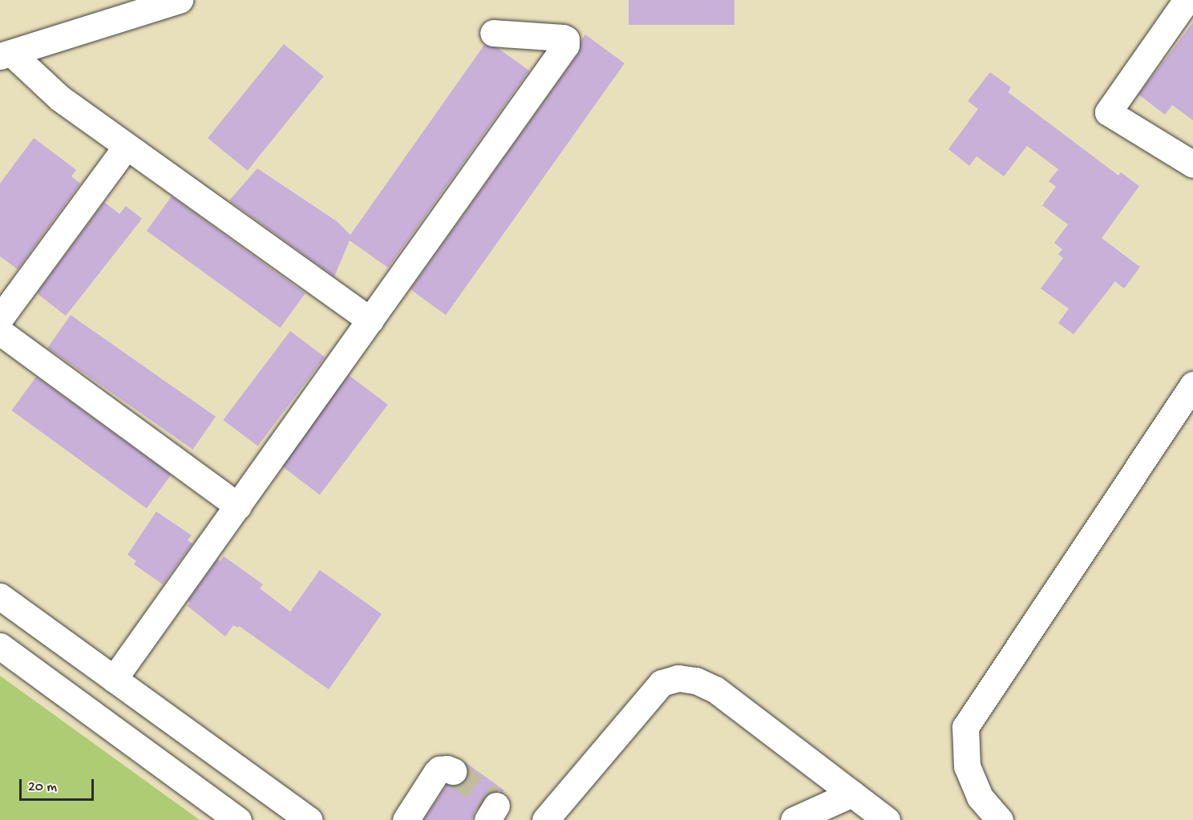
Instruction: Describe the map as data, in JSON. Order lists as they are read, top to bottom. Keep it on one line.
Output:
{"scale_bar":"20 m"}
